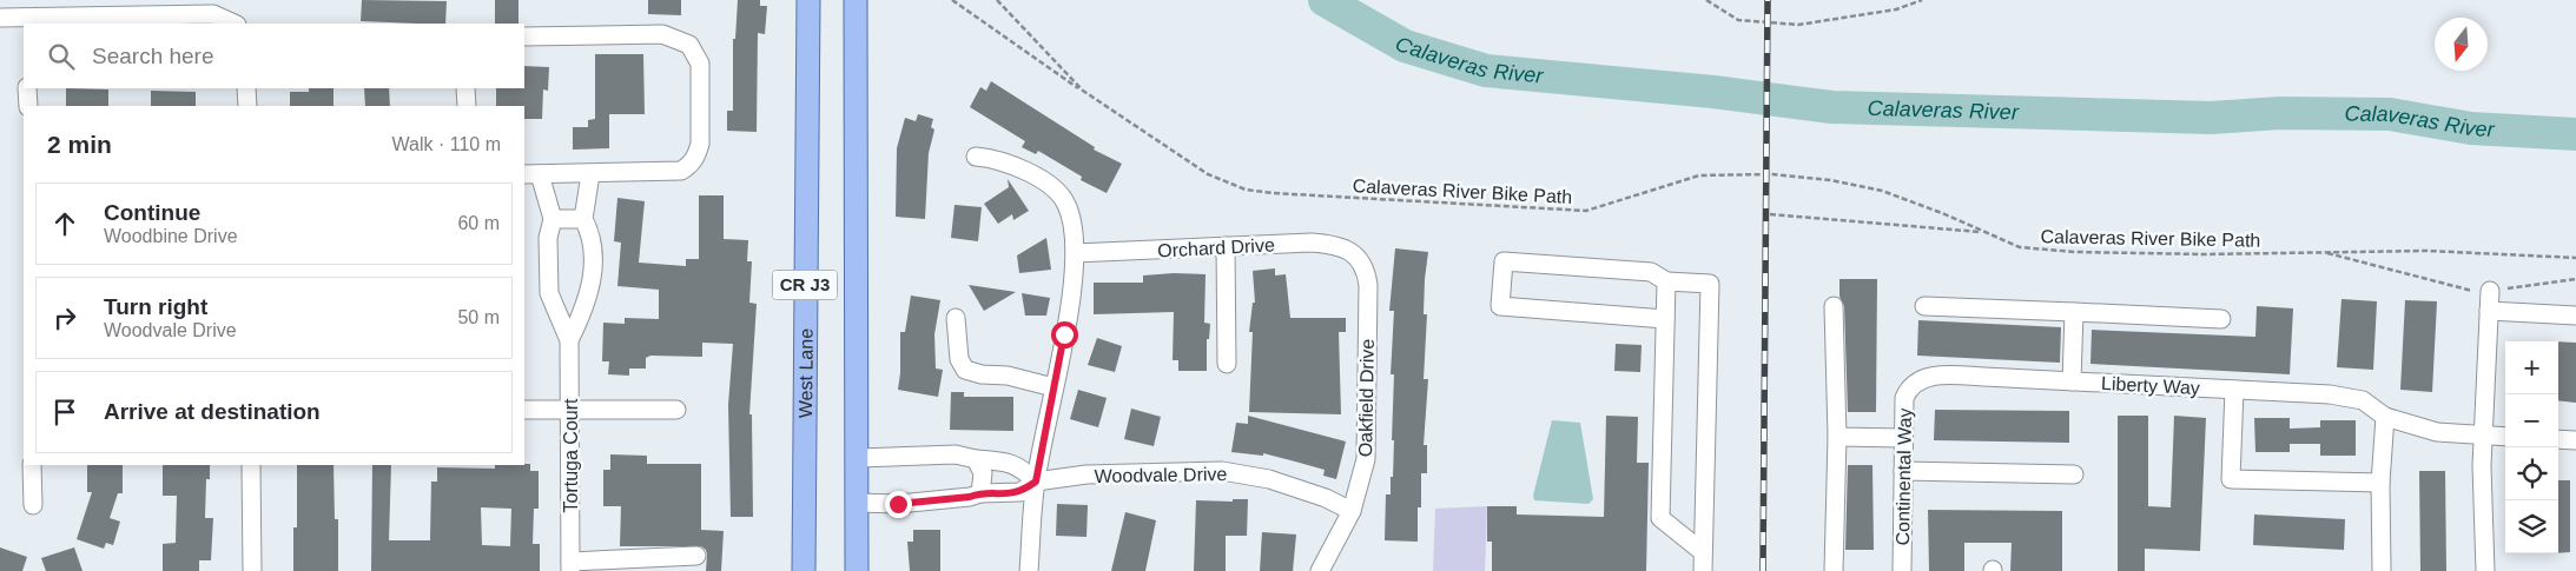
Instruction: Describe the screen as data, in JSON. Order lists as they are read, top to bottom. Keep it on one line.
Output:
{"streets":{"main road":["CR J3","West Lane"],"street":["Orchard Drive","Liberty Way","Oakfield Drive","Tortuga Court","Woodvale Drive","Continental Way"],"path":["Calaveras River Bike Path"]},"crossings":[["Orchard Drive","Oakfield Drive"],["CR J3","Woodvale Drive"],["Liberty Way","Continental Way"],["Oakfield Drive","Woodvale Drive"]],"water":["Calaveras River"],"north":"bottom","page":{"search":"Search here","heading":["2 min","Walk · 110 m"],"list":[["Continue","Woodbine Drive","60 m"],["Turn right","Woodvale Drive","50 m"],"Arrive at destination"],"map_buttons":["+","−"]}}
